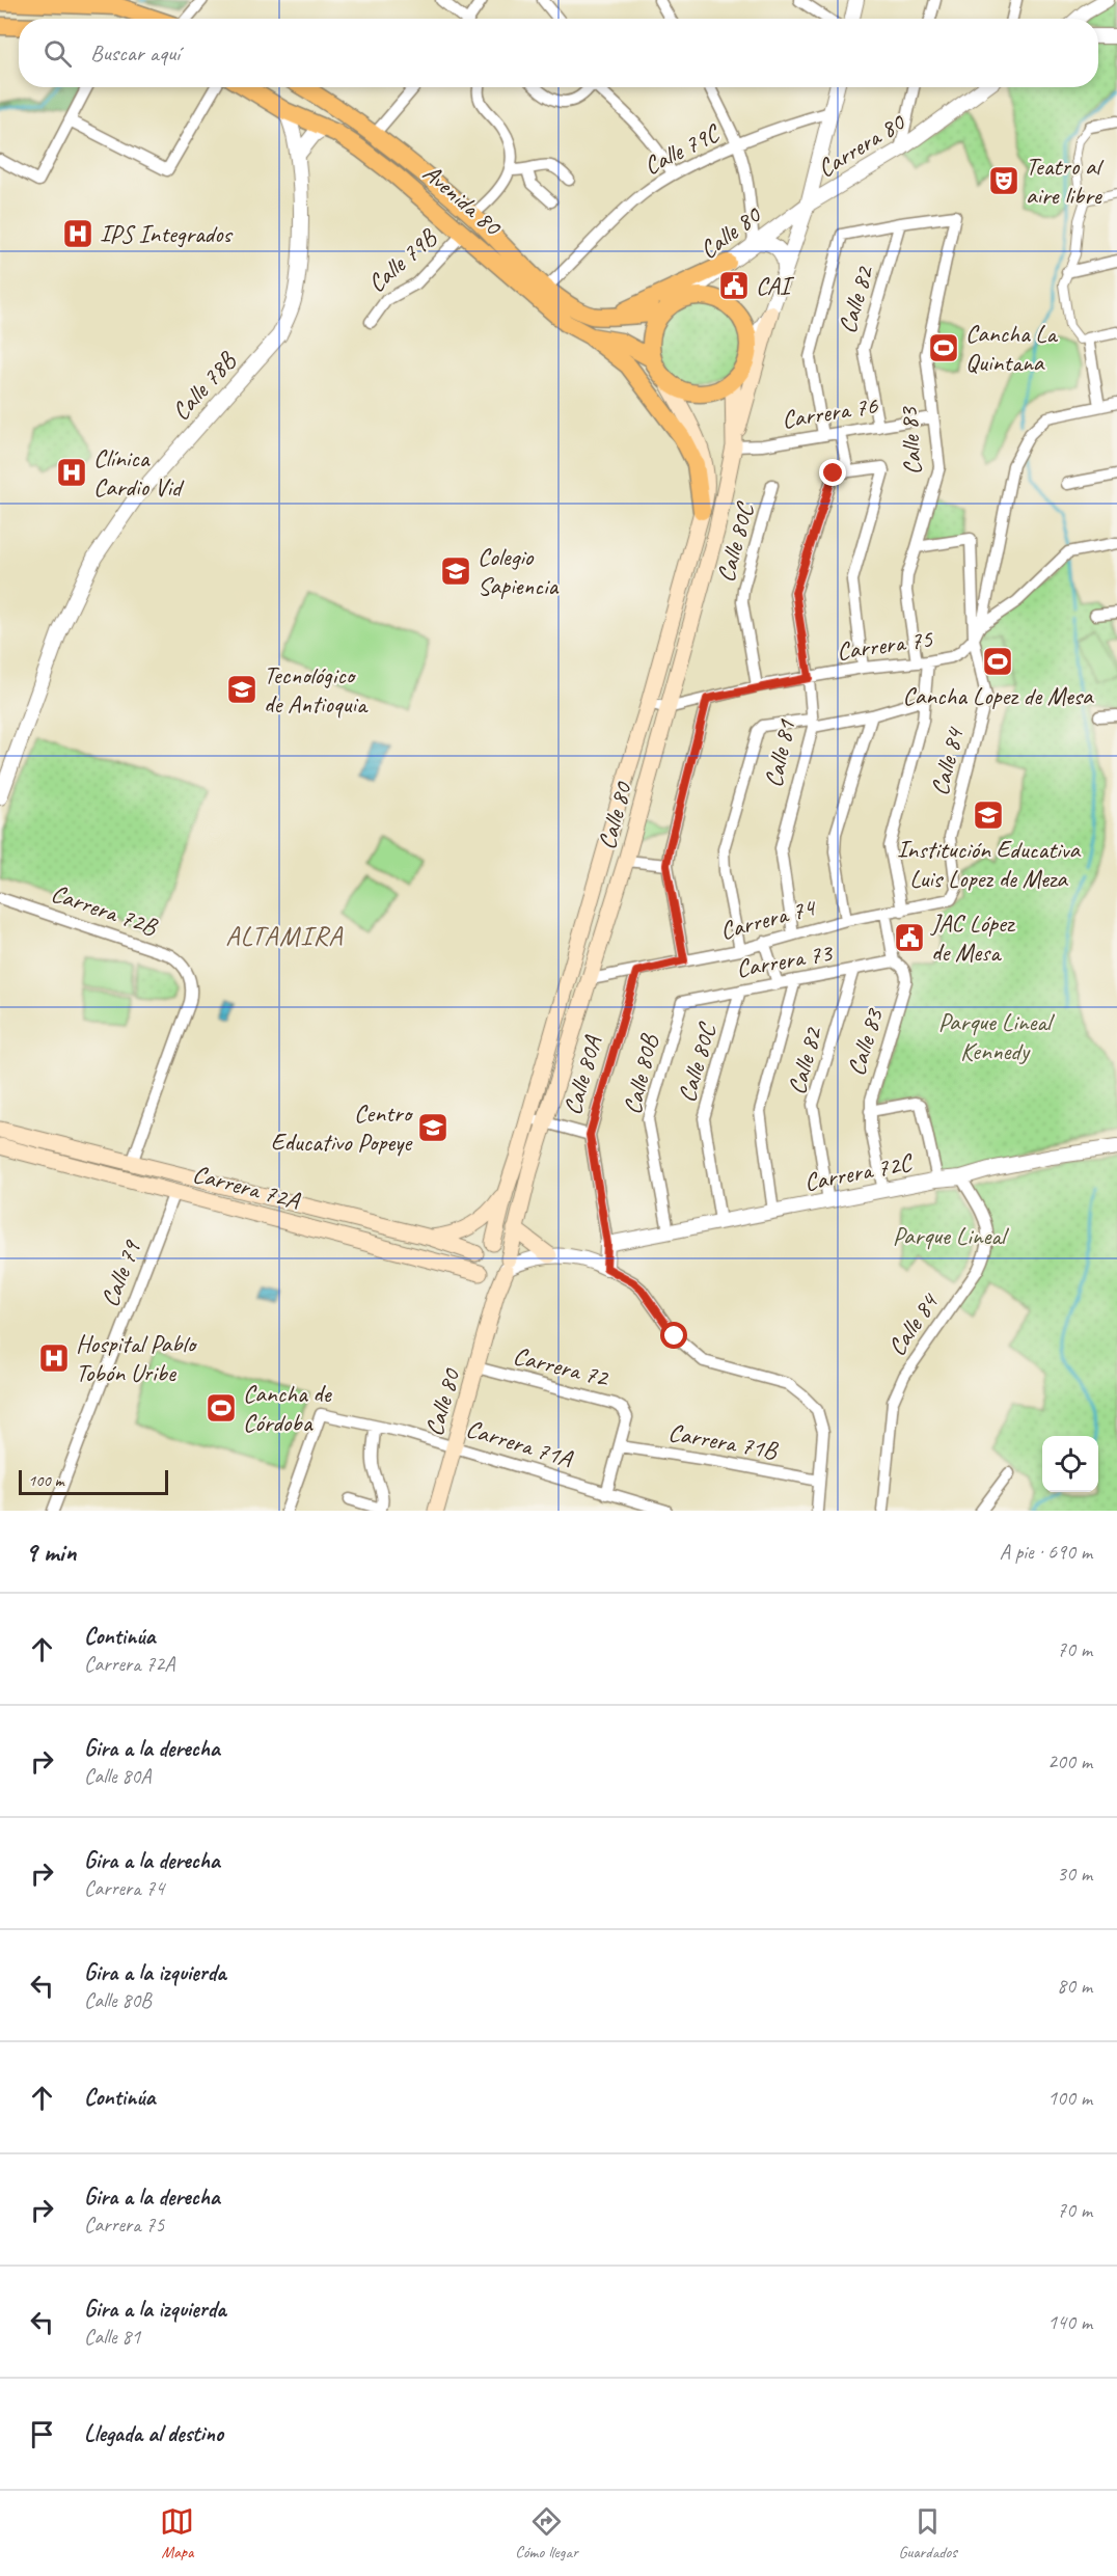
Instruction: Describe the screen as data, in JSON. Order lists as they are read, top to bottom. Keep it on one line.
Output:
{"streets":{"main road":["Avenida 80","Calle 80","Carrera 72A"],"street":["Carrera 80","Calle 79C","Calle 79B","Calle 82","Calle 78B","Carrera 76","Calle 83","Calle 80C","Carrera 75","Calle 81","Calle 84","Carrera 72B","Carrera 74","Carrera 73","Calle 80B","Calle 80A","Carrera 72C","Calle 79","Carrera 72","Carrera 71B","Carrera 71A"]},"crossings":[["Carrera 80","Calle 80"],["Calle 79C","Avenida 80"],["Calle 79C","Calle 80"],["Avenida 80","Calle 80"],["Avenida 80","Calle 79B"],["Avenida 80","Calle 78B"],["Calle 80","Carrera 76"],["Calle 80","Carrera 75"],["Calle 80","Carrera 74"],["Calle 80","Carrera 72A"],["Calle 80","Carrera 72"],["Calle 80","Carrera 71A"],["Calle 82","Carrera 76"],["Calle 82","Calle 83"],["Calle 82","Carrera 73"],["Calle 82","Carrera 72C"],["Carrera 76","Calle 83"],["Calle 83","Carrera 75"],["Calle 83","Calle 84"],["Calle 83","Carrera 74"],["Calle 83","Carrera 73"],["Calle 83","Carrera 72C"],["Calle 80C","Carrera 75"],["Calle 80C","Carrera 73"],["Calle 80C","Carrera 72C"],["Carrera 75","Calle 81"],["Carrera 75","Calle 84"],["Calle 81","Carrera 74"],["Calle 84","Carrera 74"],["Calle 84","Carrera 72C"],["Carrera 72B","Carrera 72A"],["Carrera 74","Calle 80A"],["Carrera 73","Calle 80B"],["Calle 80B","Carrera 72C"],["Calle 80A","Carrera 72C"],["Carrera 72A","Calle 79"],["Carrera 72","Carrera 71B"]],"districts":["ALTAMIRA"],"parks":["Parque Lineal Kennedy","Parque Lineal"],"places":{"theatre":["Teatro al aire libre"],"hospital":["IPS Integrados","Clínica Cardio Vid","Hospital Pablo Tobón Uribe"],"public building":["CAI","JAC López de Mesa"],"sports":["Cancha La Quintana","Cancha Lopez de Mesa","Cancha de Córdoba"],"school or university":["Colegio Sapiencia","Tecnológico de Antioquia","Institución Educativa Luis Lopez de Meza","Centro Educativo Popeye"]},"scale_bar":"100 m","page":{"search":"Buscar aquí","scale":"100 m","heading":["9 min","A pie · 690 m"],"list":[["Continúa","Carrera 72A","70 m"],["Gira a la derecha","Calle 80A","200 m"],["Gira a la derecha","Carrera 74","30 m"],["Gira a la izquierda","Calle 80B","80 m"],["Continúa","100 m"],["Gira a la derecha","Carrera 75","70 m"],["Gira a la izquierda","Calle 81","140 m"],"Llegada al destino"],"nav":["Mapa","Cómo llegar","Guardados"]}}
